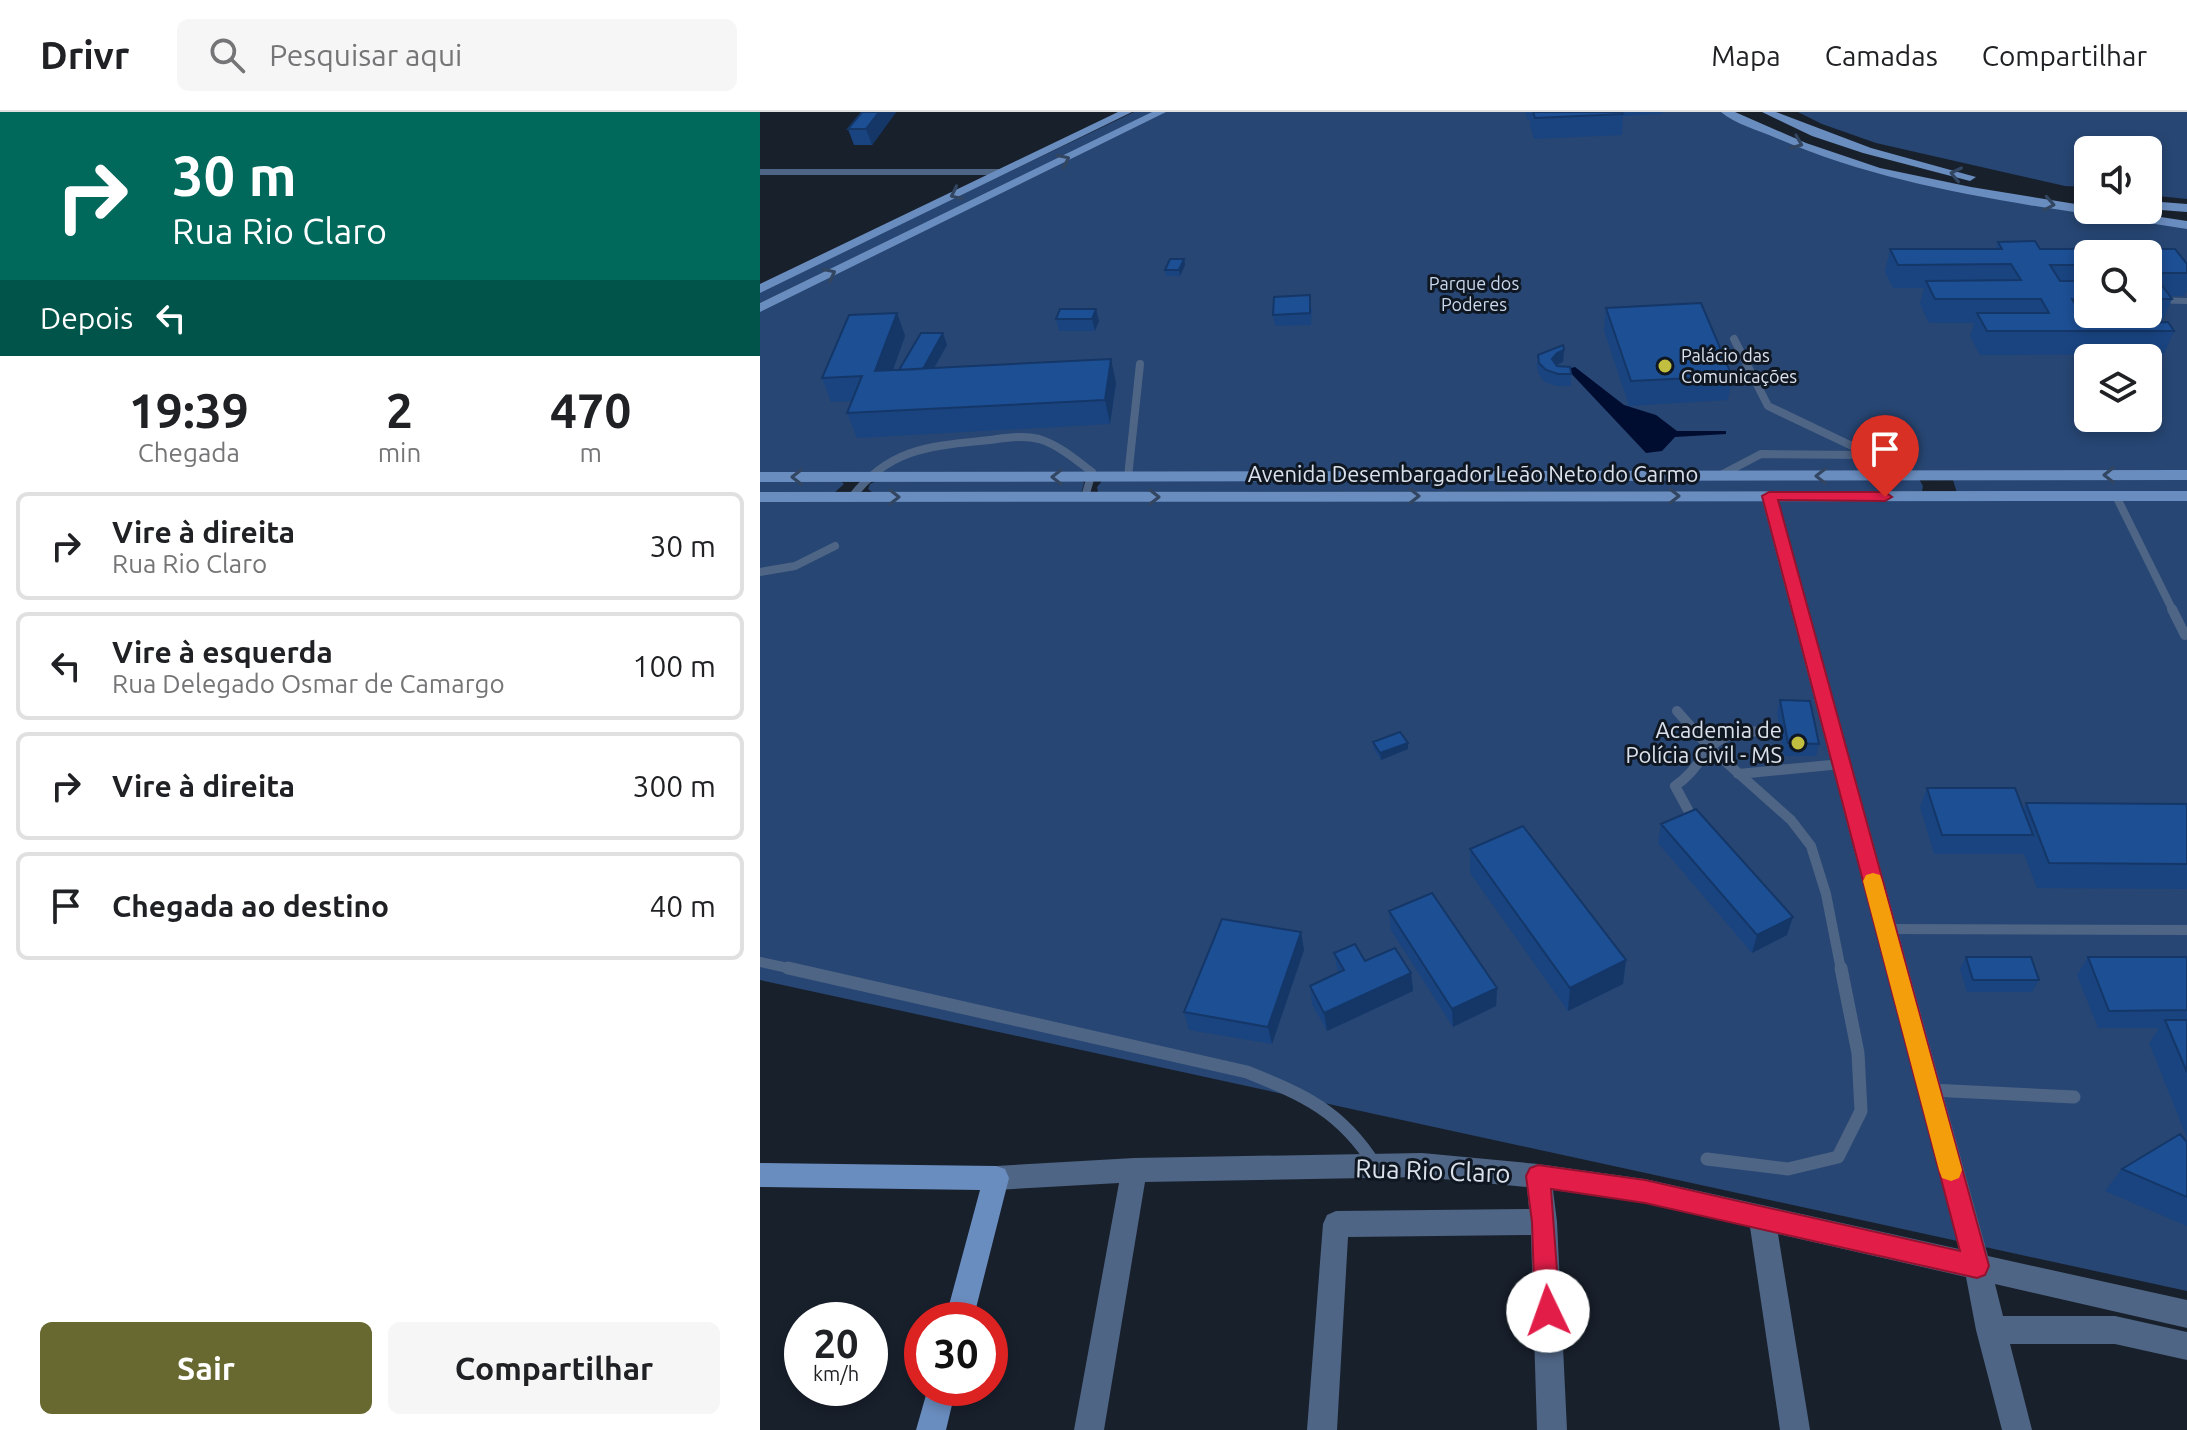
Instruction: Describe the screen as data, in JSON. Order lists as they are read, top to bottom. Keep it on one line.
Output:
{"streets":{"main road":["Avenida Desembargador Leão Neto do Carmo","Rua Rio Claro"]},"parks":["Parque dos Poderes"],"places":["Palácio das Comunicações","Academia de Polícia Civil - MS"],"page":{"header":"Drivr","search":"Pesquisar aqui","nav":["Mapa","Camadas","Compartilhar"],"turn":["30 m","Rua Rio Claro"],"then":"Depois","eta":["19:39","Chegada","2","min","470","m"],"list":[{"name":"Vire à direita","note":"Rua Rio Claro","value":"30 m"},{"name":"Vire à esquerda","note":"Rua Delegado Osmar de Camargo","value":"100 m"},{"name":"Vire à direita","value":"300 m"},{"name":"Chegada ao destino","value":"40 m"}],"speed":"20 km/h","limit":"30","buttons":["Sair","Compartilhar"]}}
